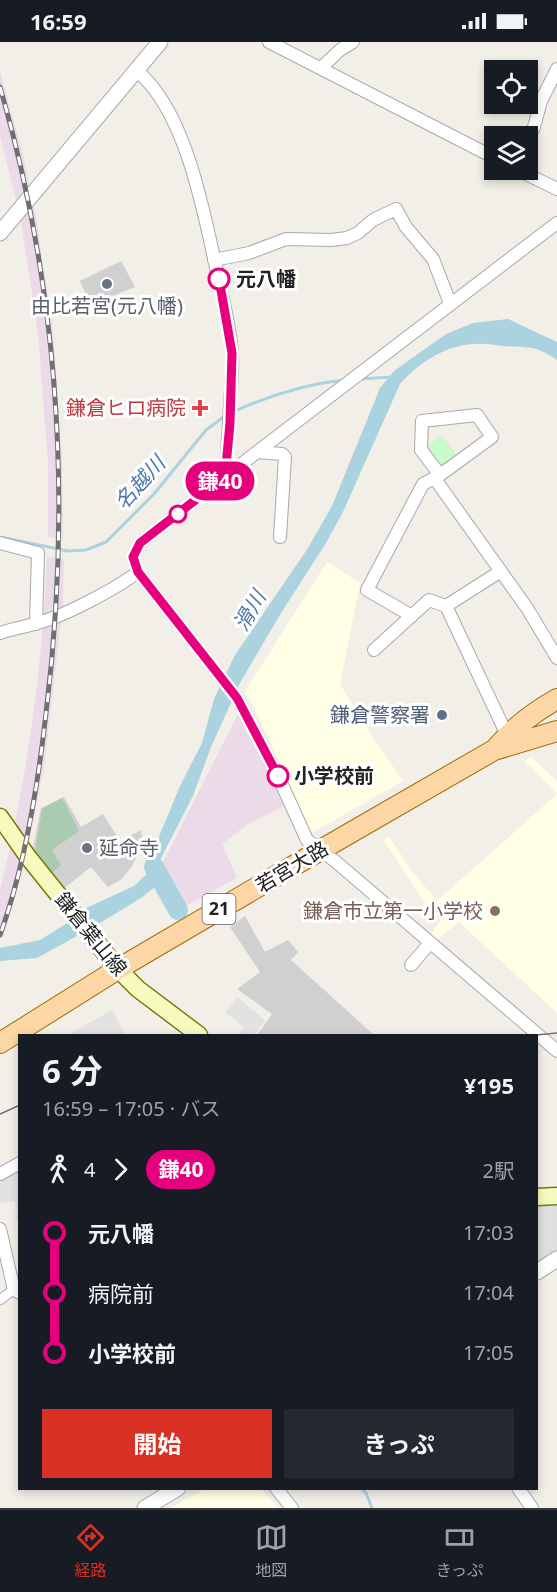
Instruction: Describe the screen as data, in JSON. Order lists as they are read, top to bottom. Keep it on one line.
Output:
{"streets":{"main road":["若宮大路","21","鎌倉葉山線"]},"crossings":[["若宮大路","鎌倉葉山線"]],"water":["名越川","滑川"],"places":{"other":["元八幡","由比若宮(元八幡)","鎌倉警察署","小学校前","延命寺","鎌倉市立第一小学校"],"health":["鎌倉ヒロ病院"]},"lines":["bus line 鎌40"],"page":{"status":"16:59","on_map":"鎌40","heading":["6 分","16:59 – 17:05 · バス","¥195"],"legs":["4","鎌40","2駅"],"list":[{"name":"元八幡","value":"17:03"},{"name":"病院前","value":"17:04"},{"name":"小学校前","value":"17:05"}],"buttons":["開始","きっぷ"],"tabs":["経路","地図","きっぷ"]}}
